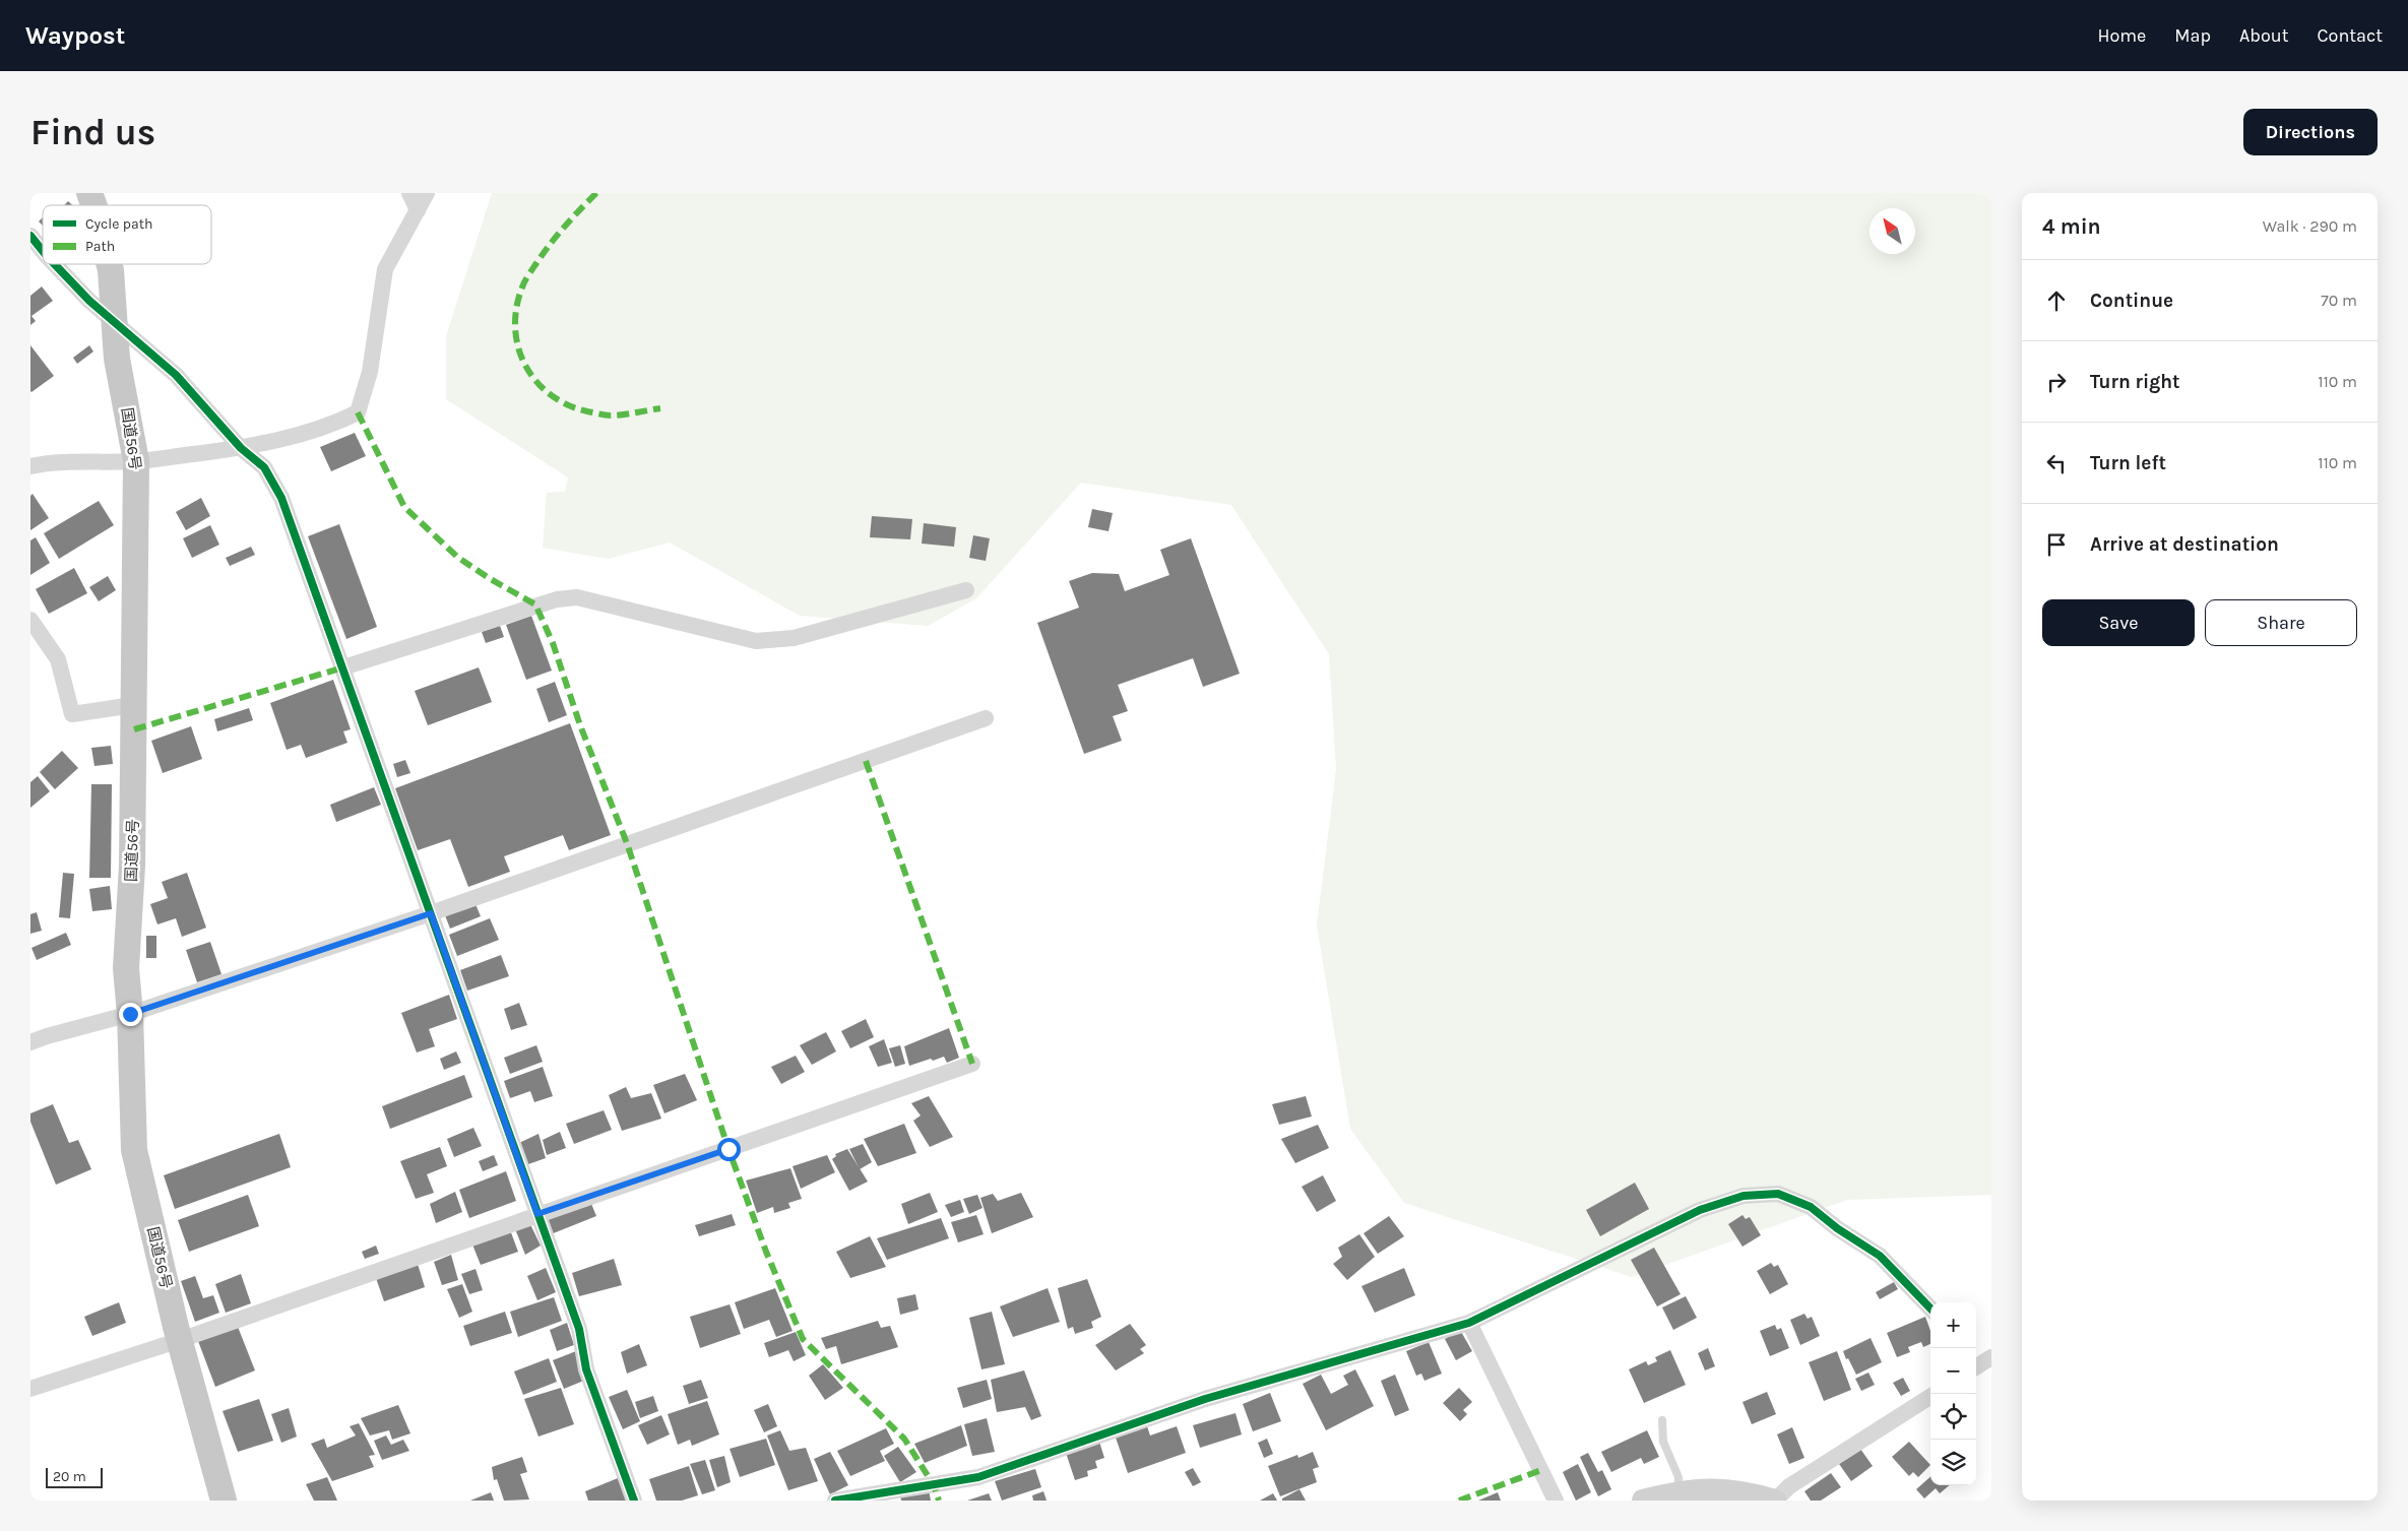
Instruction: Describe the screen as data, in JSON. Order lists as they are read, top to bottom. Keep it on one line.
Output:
{"streets":{"highway":["国道56号"]},"legend":["Cycle path","Path"],"scale_bar":"20 m","north":"top left","page":{"header":"Waypost","nav":["Home","Map","About","Contact"],"buttons":["Directions",["Save","Share"]],"title":"Find us","heading":["4 min","Walk · 290 m"],"list":[["Continue","70 m"],["Turn right","110 m"],["Turn left","110 m"],"Arrive at destination"],"map_buttons":["+","−"],"scale":"20 m"}}
